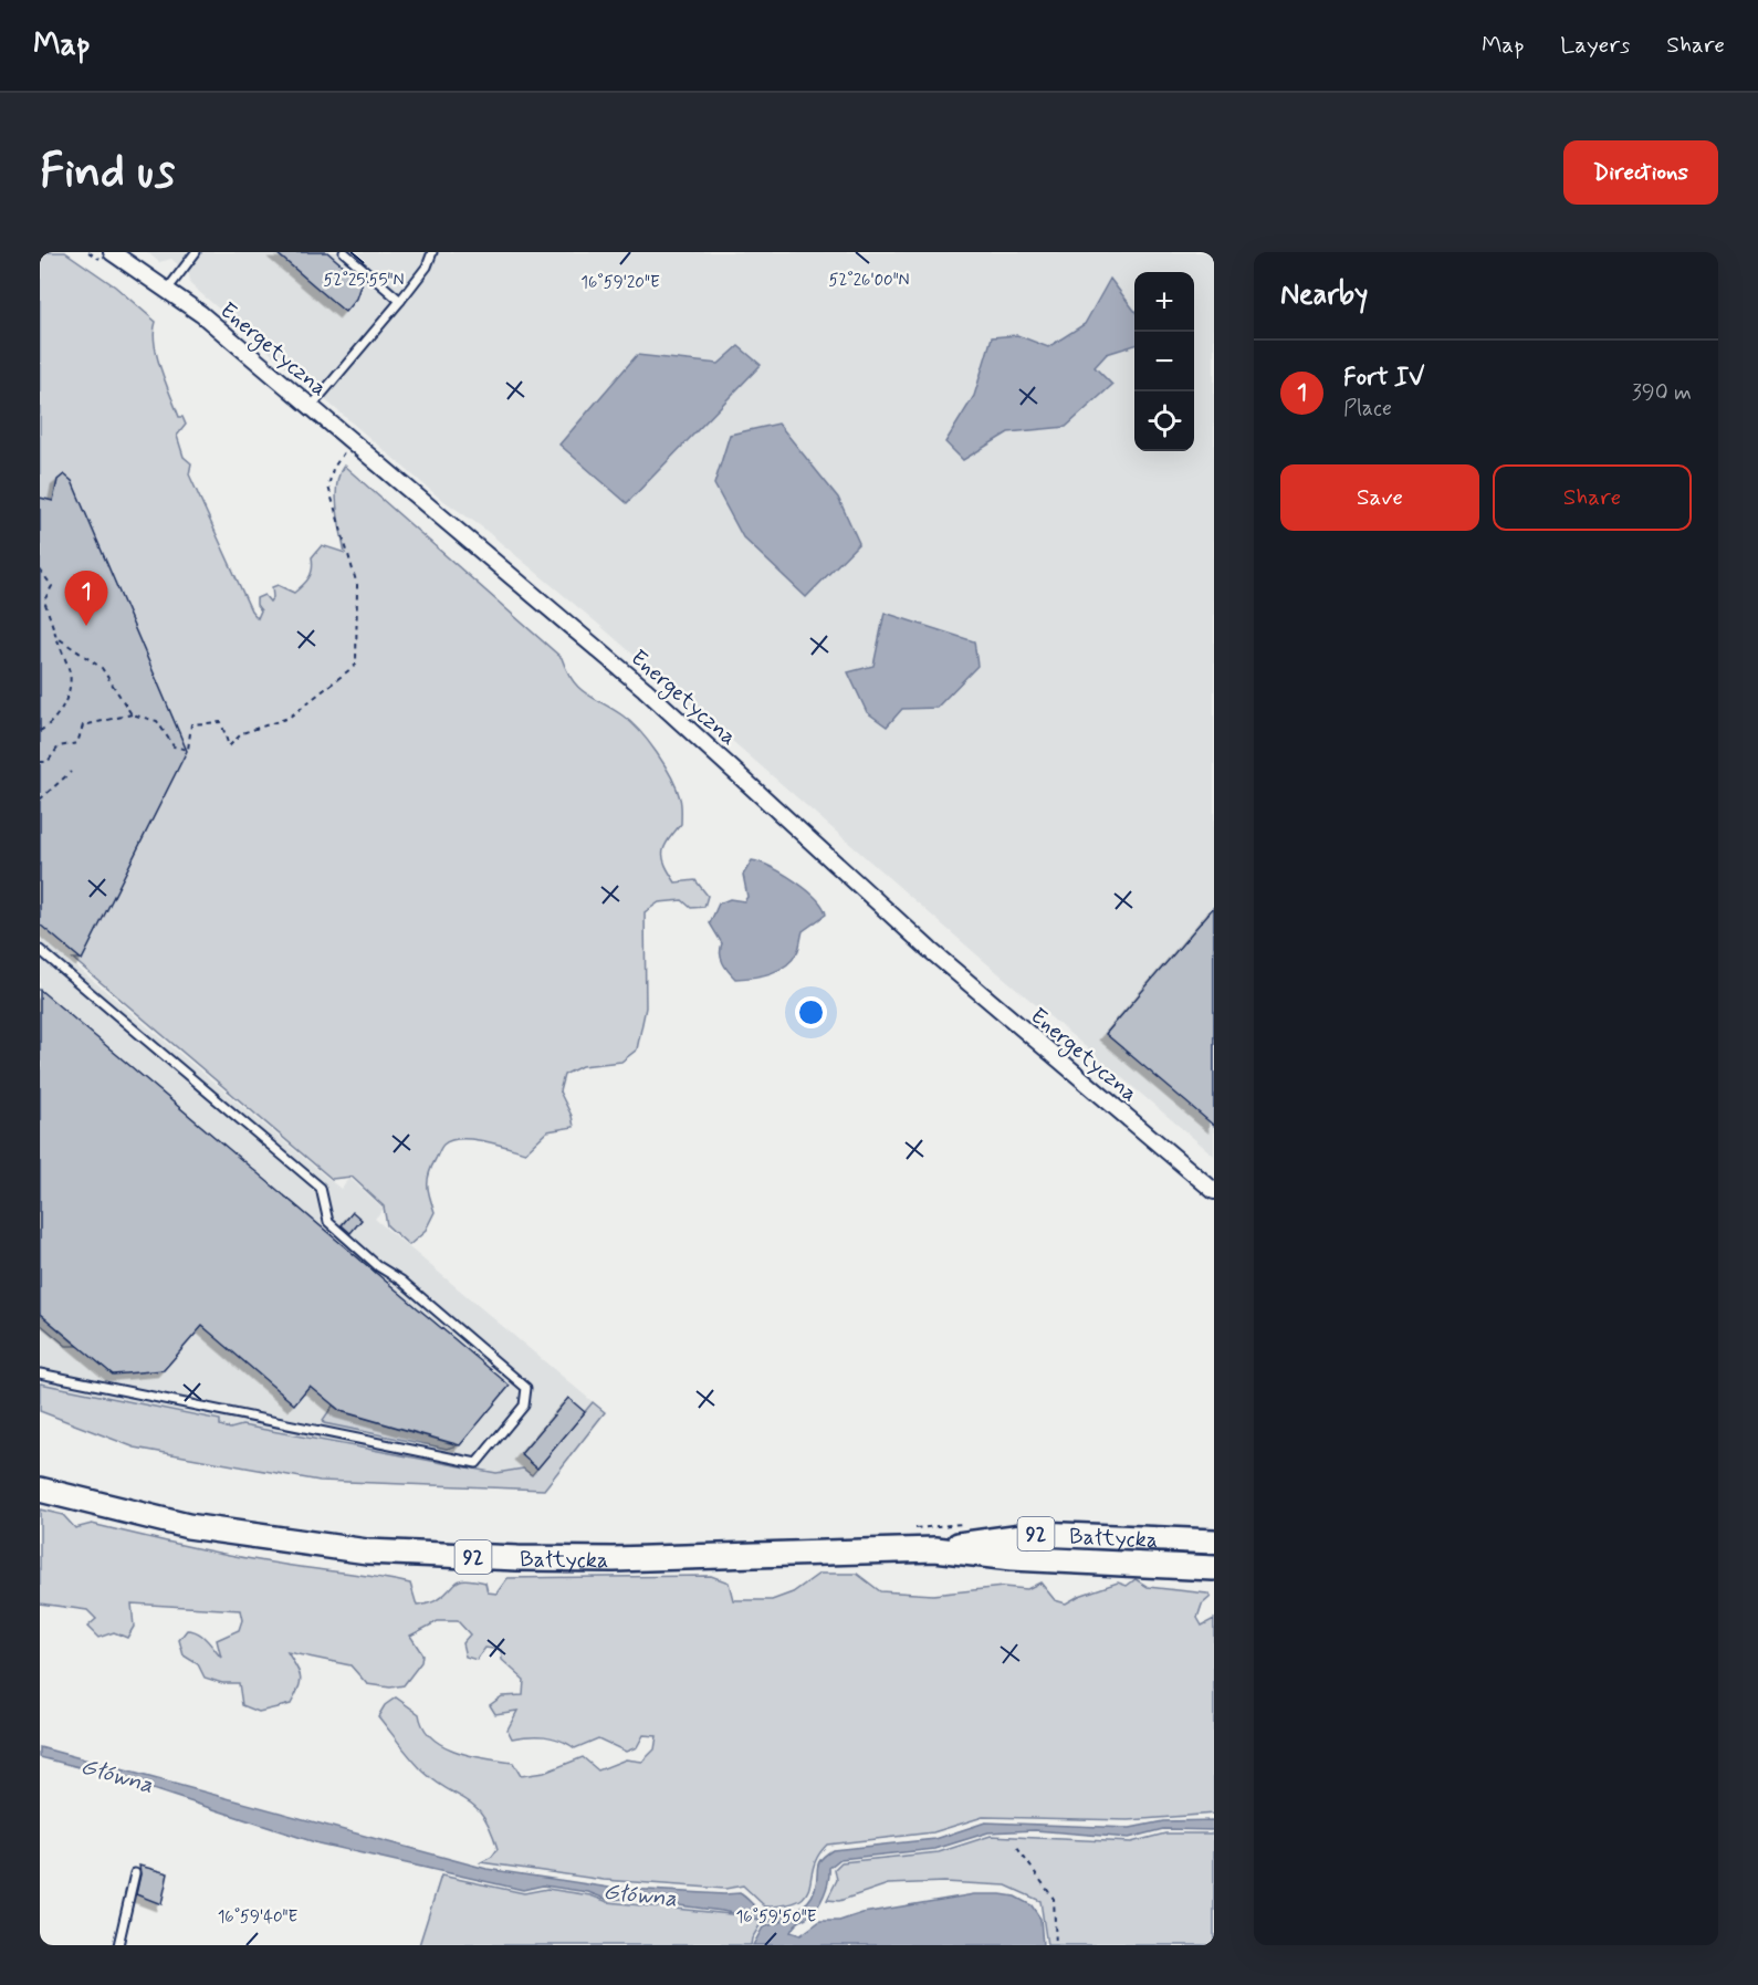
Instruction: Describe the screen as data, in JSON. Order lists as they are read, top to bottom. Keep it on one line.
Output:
{"streets":{"main road":["92","Bałtycka"],"street":["Energetyczna"]},"water":["Główna"],"page":{"header":"Map","nav":["Map","Layers","Share"],"buttons":["Directions",["Save","Share"]],"title":"Find us","heading":"Nearby","map_buttons":["+","−"],"list":[{"mark":"1","name":"Fort IV","note":"Place","value":"390 m"}],"pins":"1"},"coordinates":["52°25'55\"N","52°26'00\"N","16°59'20\"E","16°59'40\"E","16°59'50\"E"]}
